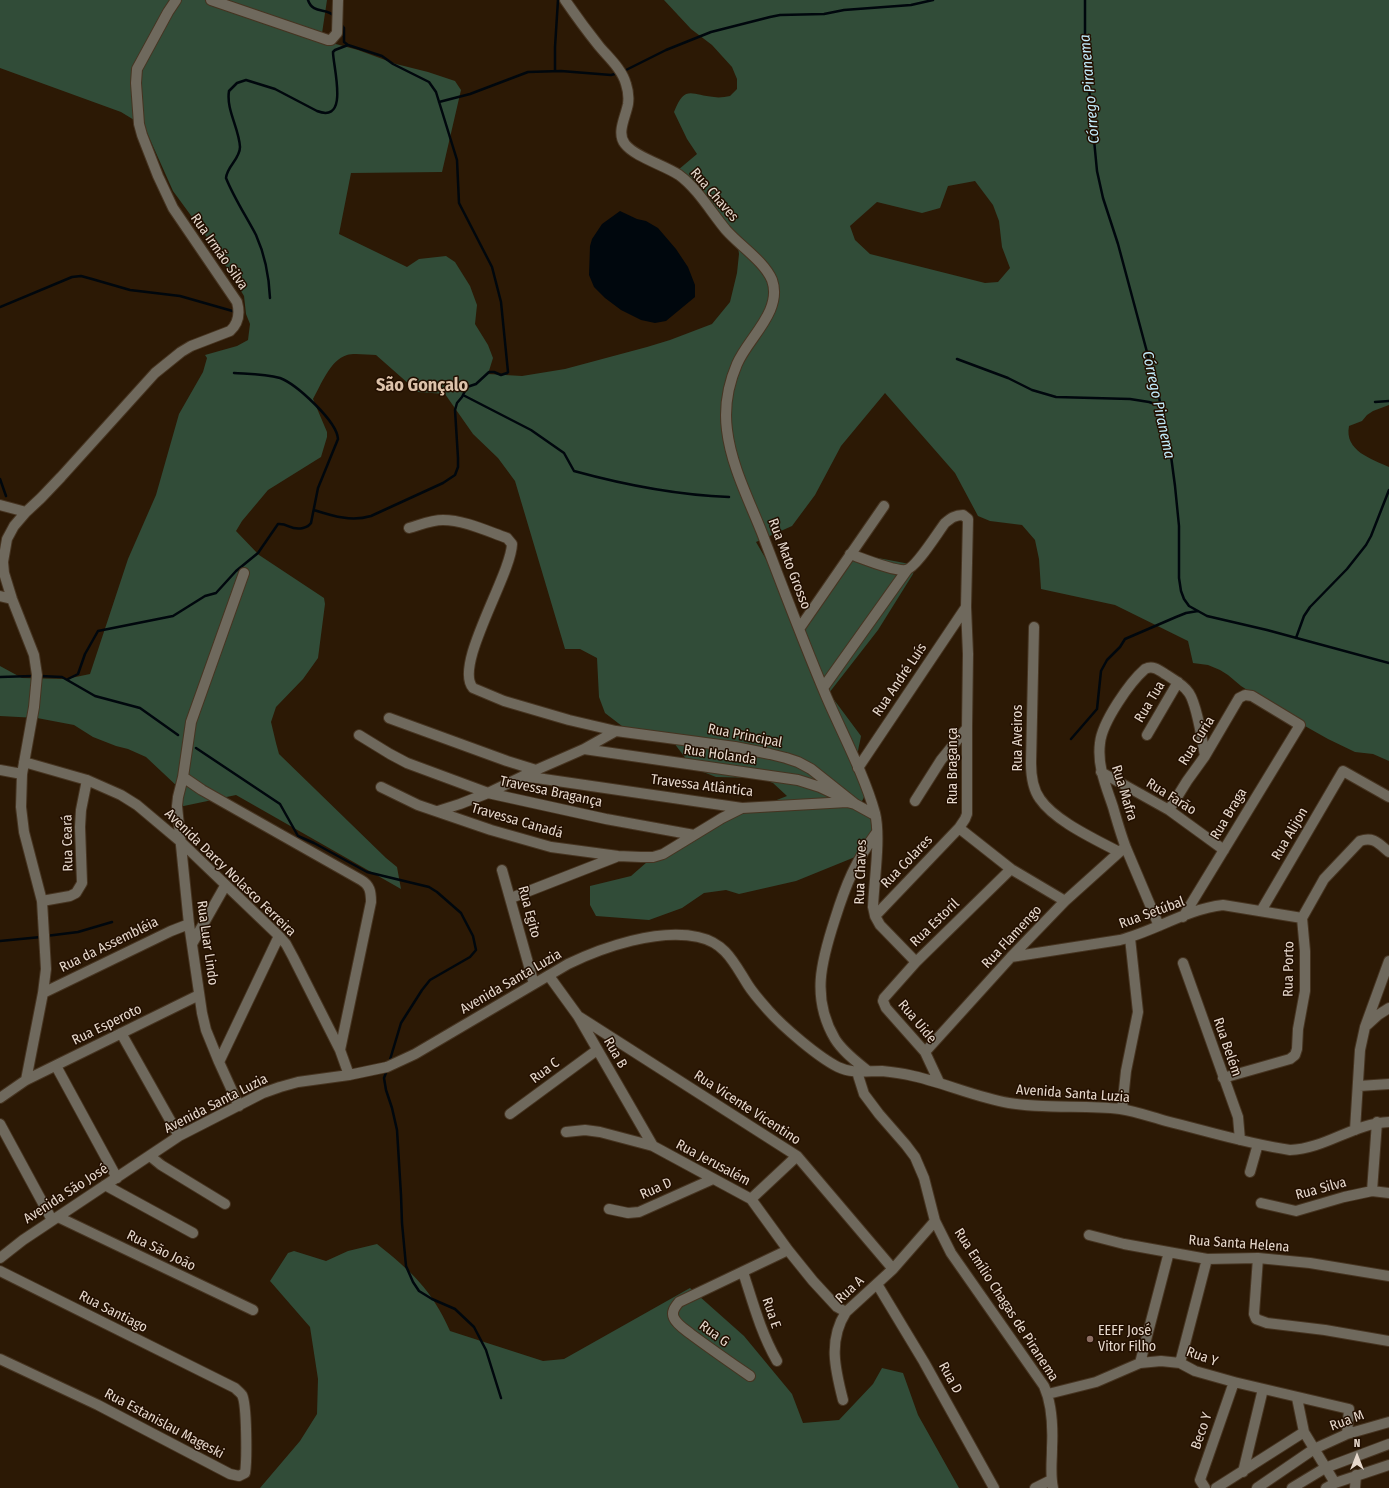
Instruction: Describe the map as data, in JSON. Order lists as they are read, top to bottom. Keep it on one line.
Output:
{"streets":{"street":["Rua Chaves","Rua Irmão Silva","Rua Mato Grosso","Rua André Luís","Rua Tua","Rua Principal","Rua Aveiros","Rua Curia","Rua Holanda","Rua Bragança","Travessa Atlântica","Travessa Bragança","Rua Mafra","Rua Farão","Rua Braga","Travessa Canadá","Rua Alijon","Rua Ceará","Rua Colares","Avenida Darcy Nolasco Ferreira","Rua Egito","Rua Setúbal","Rua Estoril","Rua Flamengo","Rua Luar Lindo","Rua da Assembléia","Rua Porto","Avenida Santa Luzia","Rua Uide","Rua Esperoto","Rua Belém","Rua B","Rua C","Rua Vicente Vicentino","Rua Jerusalém","Rua D","Rua Silva","Avenida São José","Rua Santa Helena","Rua São João","Rua A","Rua Emílio Chagas de Piranema","Rua Santiago","Rua E","Rua G","Rua Y","Rua M","Rua Estanislau Mageski","Beco Y"]},"crossings":[["Rua Chaves","Rua Mato Grosso"],["Rua Chaves","Rua Colares"],["Rua Chaves","Rua Estoril"],["Rua Irmão Silva","Rua Ceará"],["Rua Irmão Silva","Avenida Darcy Nolasco Ferreira"],["Rua Irmão Silva","Rua da Assembléia"],["Rua Irmão Silva","Rua Esperoto"],["Rua Mato Grosso","Rua André Luís"],["Rua André Luís","Rua Bragança"],["Rua Tua","Rua Curia"],["Rua Tua","Rua Mafra"],["Rua Tua","Rua Farão"],["Rua Principal","Rua Holanda"],["Rua Principal","Travessa Atlântica"],["Rua Aveiros","Rua Mafra"],["Rua Aveiros","Rua Flamengo"],["Rua Curia","Rua Mafra"],["Rua Curia","Rua Farão"],["Rua Curia","Rua Braga"],["Rua Holanda","Travessa Atlântica"],["Rua Bragança","Rua Colares"],["Travessa Bragança","Travessa Canadá"],["Rua Mafra","Rua Farão"],["Rua Mafra","Rua Flamengo"],["Rua Farão","Rua Braga"],["Rua Braga","Rua Setúbal"],["Rua Alijon","Rua Setúbal"],["Rua Ceará","Avenida Darcy Nolasco Ferreira"],["Avenida Darcy Nolasco Ferreira","Rua Luar Lindo"],["Avenida Darcy Nolasco Ferreira","Avenida Santa Luzia"],["Rua Egito","Avenida Santa Luzia"],["Rua Setúbal","Rua Flamengo"],["Rua Setúbal","Rua Porto"],["Rua Estoril","Rua Uide"],["Rua Flamengo","Rua Uide"],["Rua Luar Lindo","Rua da Assembléia"],["Rua Luar Lindo","Avenida Santa Luzia"],["Rua Luar Lindo","Rua Esperoto"],["Rua Porto","Rua Belém"],["Avenida Santa Luzia","Rua Uide"],["Avenida Santa Luzia","Rua Belém"],["Avenida Santa Luzia","Rua B"],["Avenida Santa Luzia","Avenida São José"],["Avenida Santa Luzia","Rua Emílio Chagas de Piranema"],["Rua B","Rua C"],["Rua B","Rua Vicente Vicentino"],["Rua B","Rua Jerusalém"],["Rua Vicente Vicentino","Rua A"],["Rua Jerusalém","Rua D"],["Rua Jerusalém","Rua A"],["Rua D","Rua A"],["Avenida São José","Rua São João"],["Rua A","Rua Emílio Chagas de Piranema"],["Rua Emílio Chagas de Piranema","Rua Y"],["Rua Santiago","Rua Estanislau Mageski"],["Rua E","Rua G"],["Rua Y","Rua M"],["Rua Y","Beco Y"]],"districts":["São Gonçalo"],"water":["Córrego Piranema"],"places":["EEEF José Vitor Filho"],"north":"top"}
